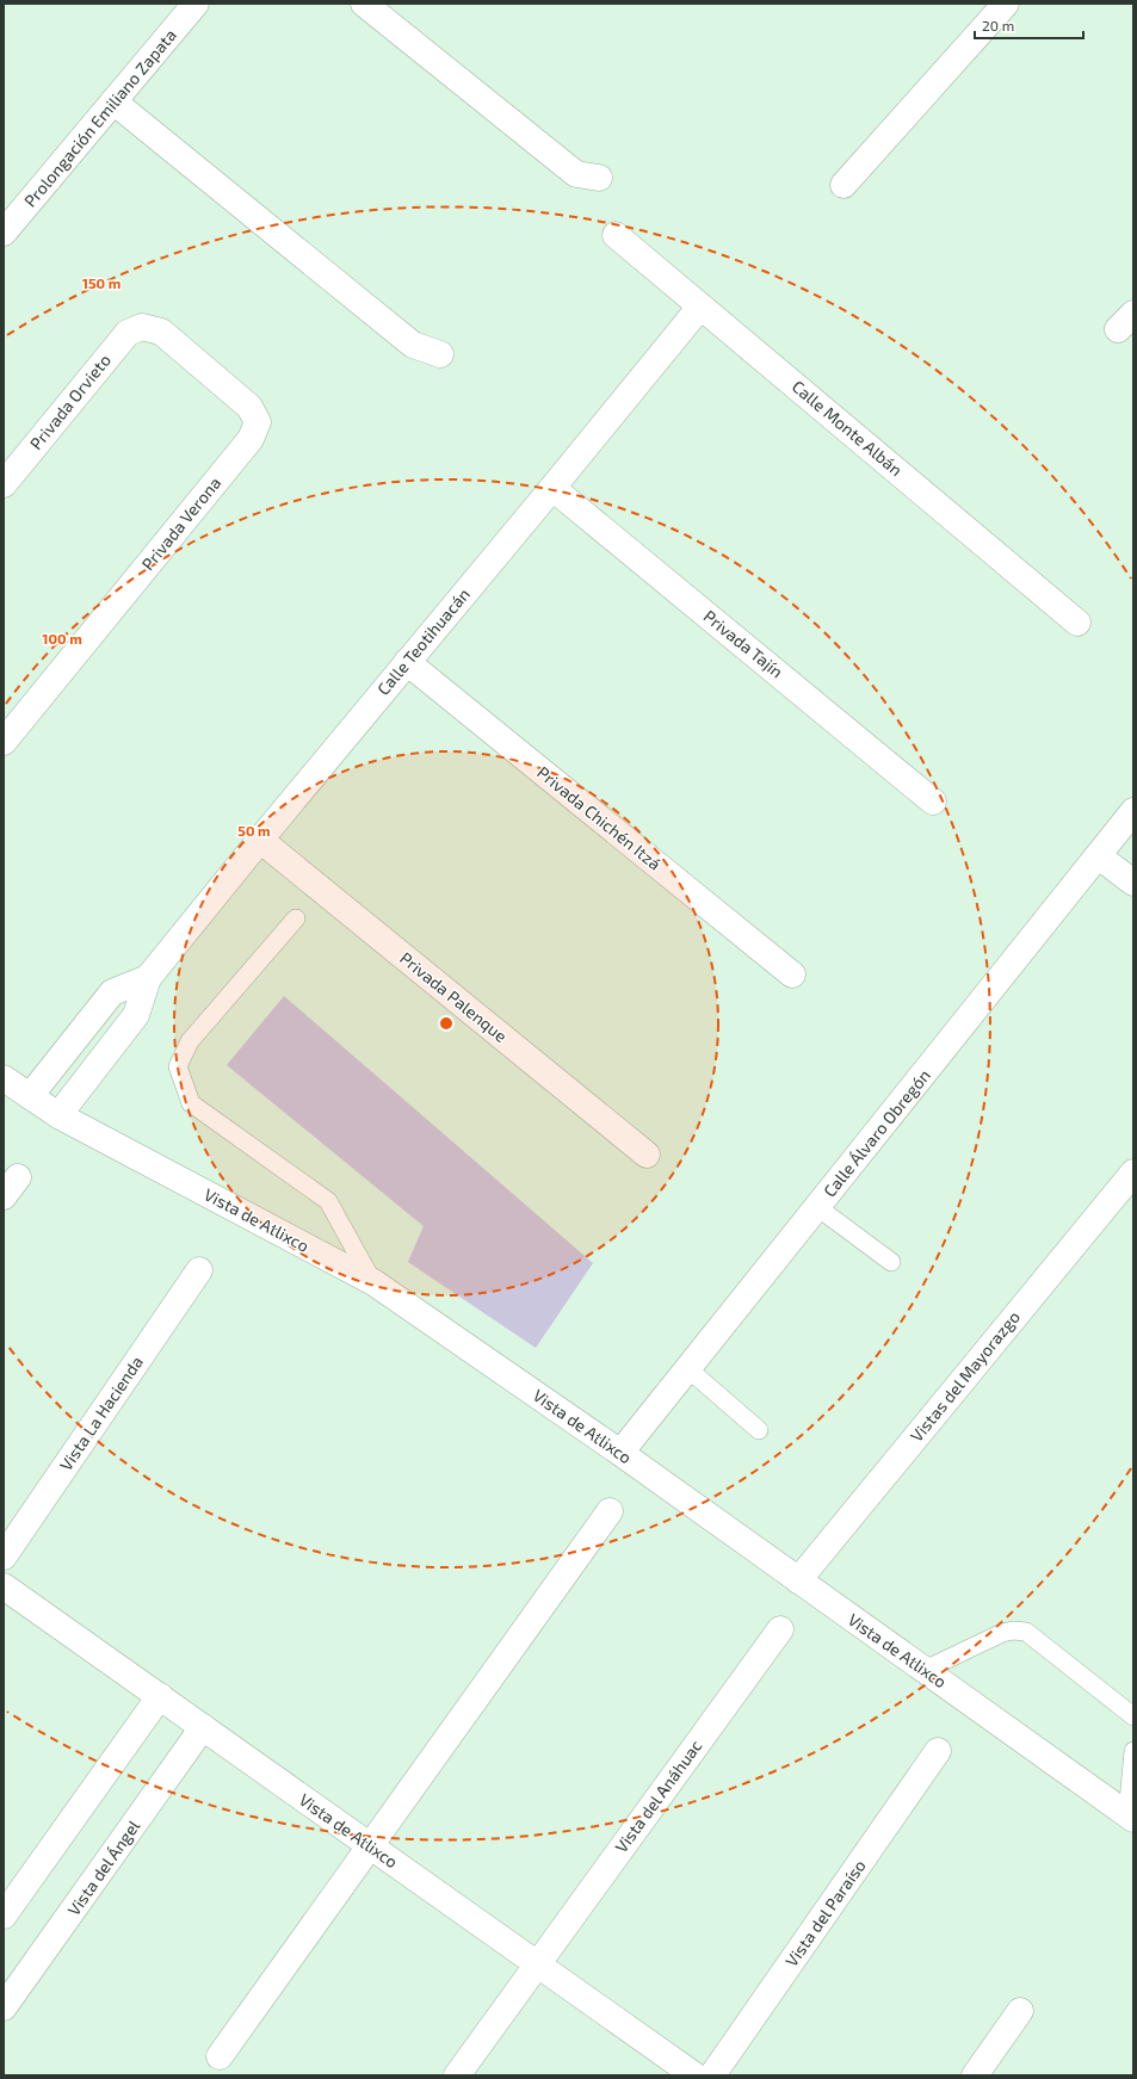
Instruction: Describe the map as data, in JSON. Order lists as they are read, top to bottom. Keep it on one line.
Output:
{"streets":{"street":["Prolongación Emiliano Zapata","Privada Orvieto","Calle Monte Albán","Privada Verona","Calle Teotihuacán","Privada Tajín","Privada Chichén Itzá","Privada Palenque","Calle Álvaro Obregón","Vista de Atlixco","Vistas del Mayorazgo","Vista La Hacienda","Vista del Anáhuac","Vista del Ángel","Vista del Paraíso"]},"crossings":[["Privada Orvieto","Privada Verona"],["Calle Monte Albán","Calle Teotihuacán"],["Calle Teotihuacán","Privada Tajín"],["Calle Teotihuacán","Privada Chichén Itzá"],["Calle Teotihuacán","Privada Palenque"],["Calle Teotihuacán","Vista de Atlixco"],["Calle Álvaro Obregón","Vista de Atlixco"],["Vista de Atlixco","Vistas del Mayorazgo"],["Vista de Atlixco","Vista del Anáhuac"],["Vista de Atlixco","Vista del Ángel"]],"scale_bar":"20 m","rings":["150 m","100 m","50 m"]}
